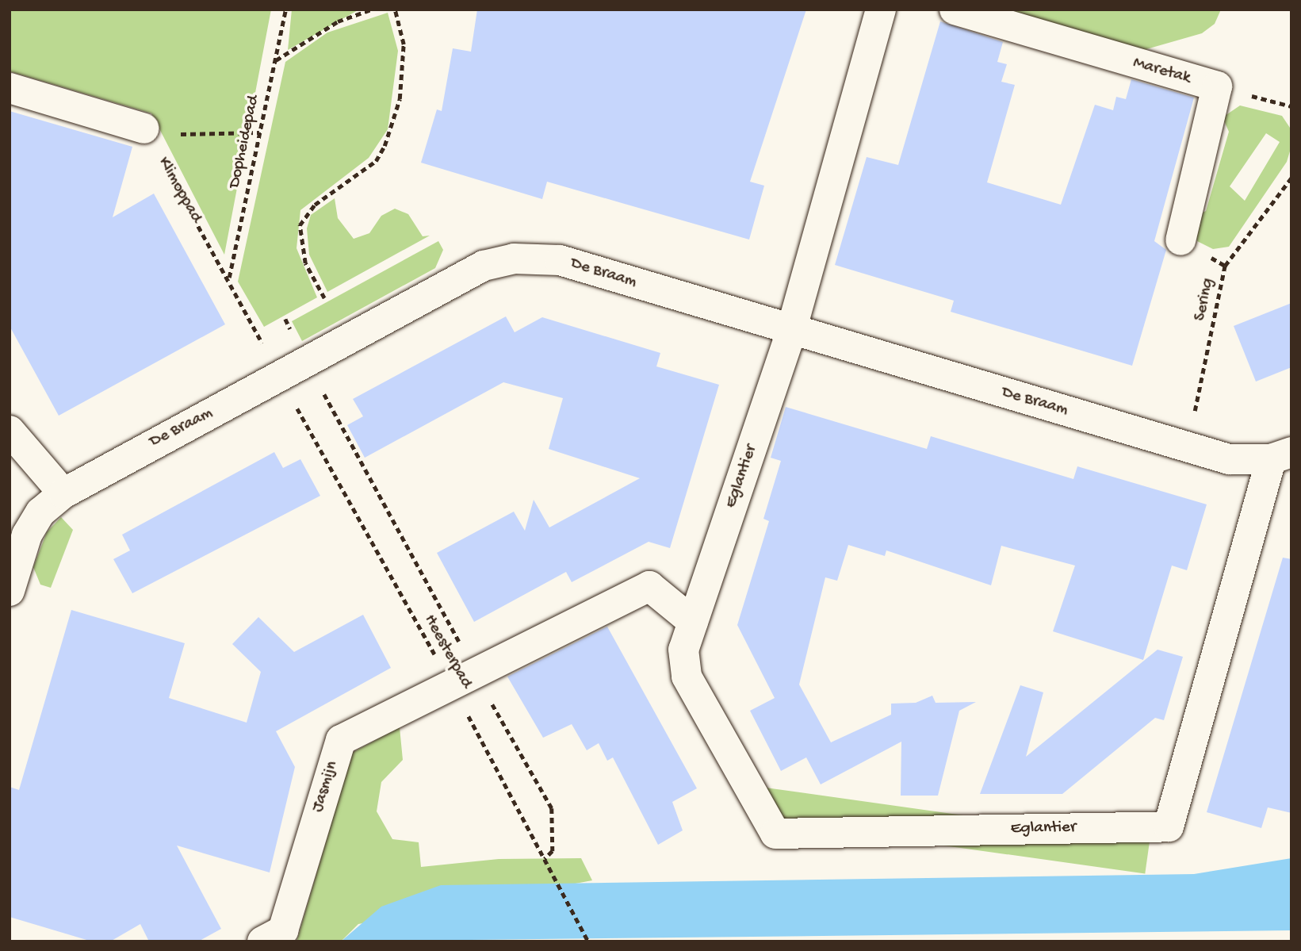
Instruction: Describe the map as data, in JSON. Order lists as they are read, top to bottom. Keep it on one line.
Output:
{"streets":{"street":["Maretak","De Braam","Eglantier","Jasmijn"],"path":["Dopheidepad","Klimoppad","Sering","Heesterpad"]},"crossings":[["Dopheidepad","Klimoppad"],["Klimoppad","De Braam"],["Klimoppad","Heesterpad"],["De Braam","Sering"],["De Braam","Eglantier"],["De Braam","Heesterpad"],["Heesterpad","Jasmijn"]]}
